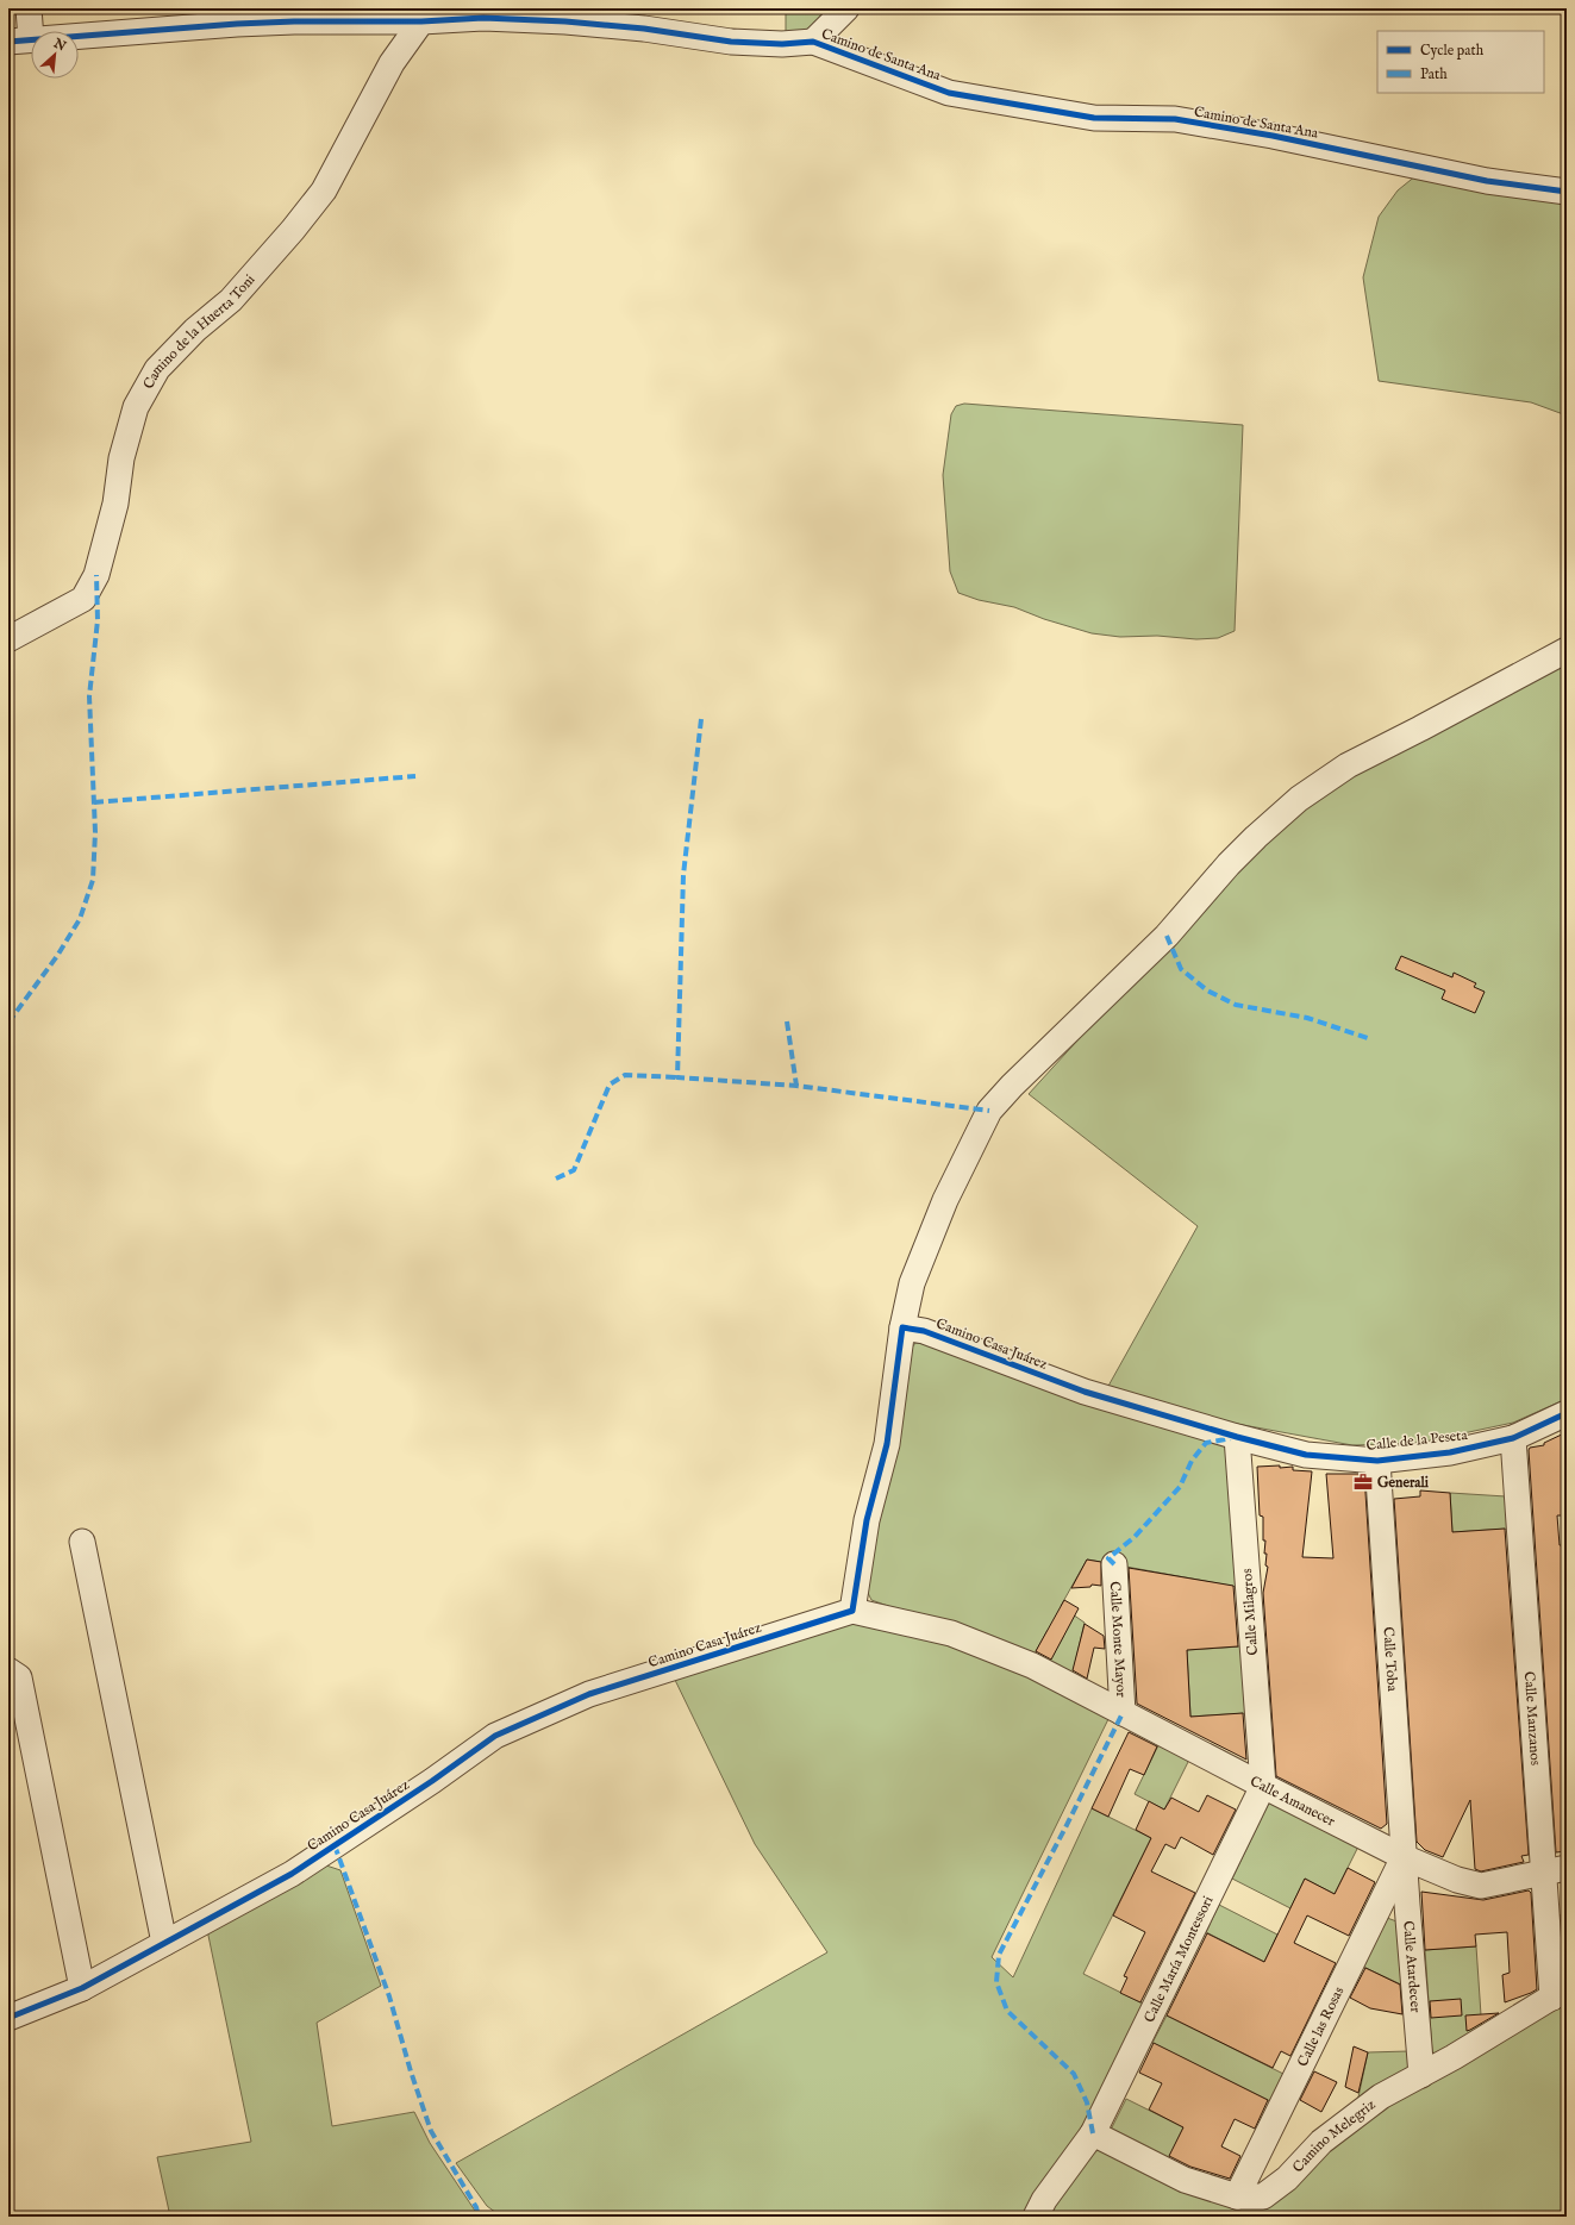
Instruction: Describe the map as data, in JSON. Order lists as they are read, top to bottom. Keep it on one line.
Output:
{"streets":{"street":["Camino de Santa Ana","Camino de la Huerta Toni","Camino Casa Juárez","Calle de la Peseta","Calle Milagros","Calle Monte Mayor","Calle Toba","Calle Manzanos","Calle Amanecer","Calle María Montessori","Calle Atardecer","Calle las Rosas","Camino Melegriz"]},"crossings":[["Camino de Santa Ana","Camino de la Huerta Toni"],["Camino Casa Juárez","Calle de la Peseta"],["Camino Casa Juárez","Calle Milagros"],["Camino Casa Juárez","Calle Amanecer"],["Calle de la Peseta","Calle Milagros"],["Calle de la Peseta","Calle Toba"],["Calle de la Peseta","Calle Manzanos"],["Calle Milagros","Calle Amanecer"],["Calle Milagros","Calle María Montessori"],["Calle Monte Mayor","Calle Amanecer"],["Calle Toba","Calle Amanecer"],["Calle Toba","Calle Atardecer"],["Calle Toba","Calle las Rosas"],["Calle Manzanos","Calle Amanecer"],["Calle Manzanos","Camino Melegriz"],["Calle Amanecer","Calle María Montessori"],["Calle Amanecer","Calle Atardecer"],["Calle Amanecer","Calle las Rosas"],["Calle María Montessori","Camino Melegriz"],["Calle Atardecer","Calle las Rosas"],["Calle Atardecer","Camino Melegriz"],["Calle las Rosas","Camino Melegriz"]],"places":{"office":["Generali"]},"legend":["Cycle path","Path"],"north":"top right"}
